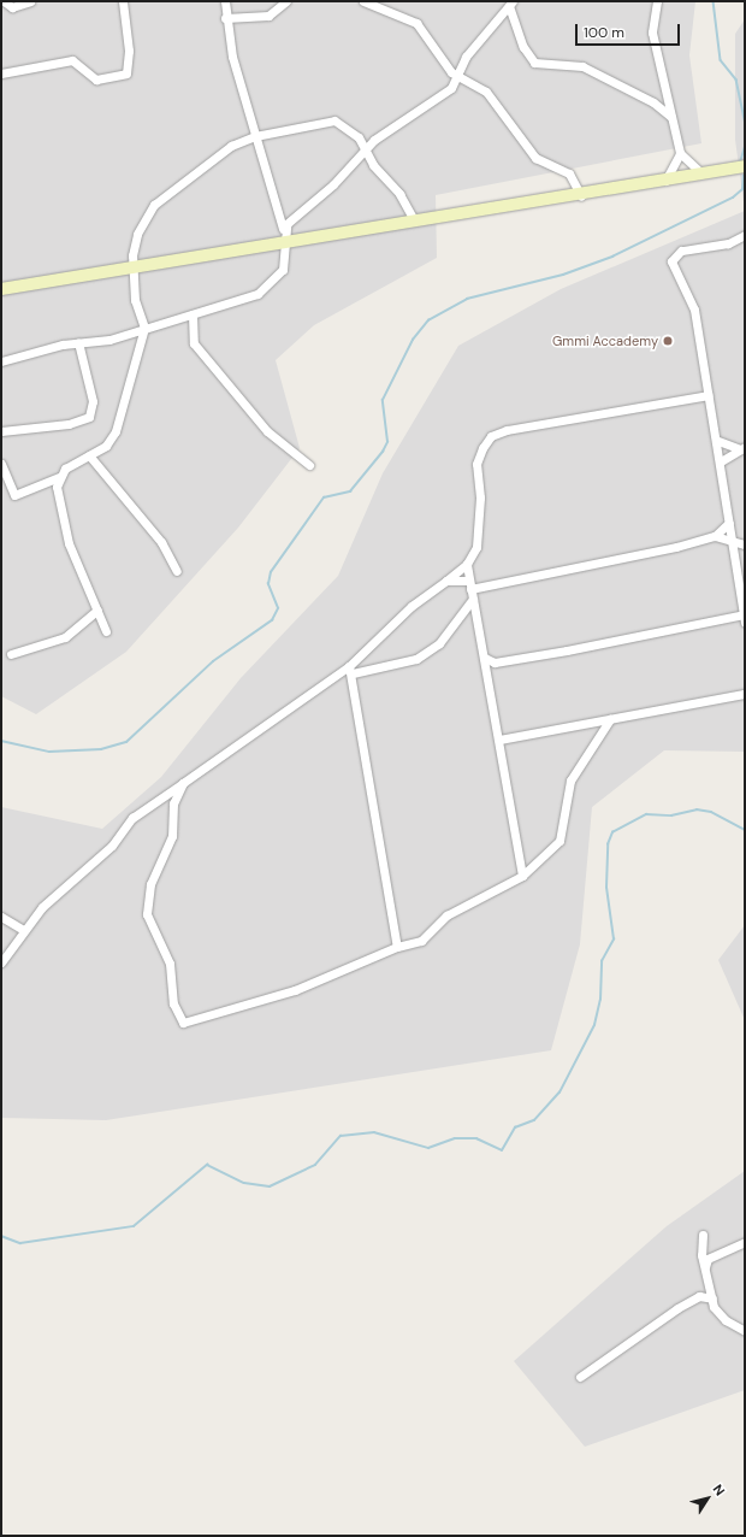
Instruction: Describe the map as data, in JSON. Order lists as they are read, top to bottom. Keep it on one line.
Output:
{"places":["Gmmi Accademy"],"scale_bar":"100 m","north":"top right"}
